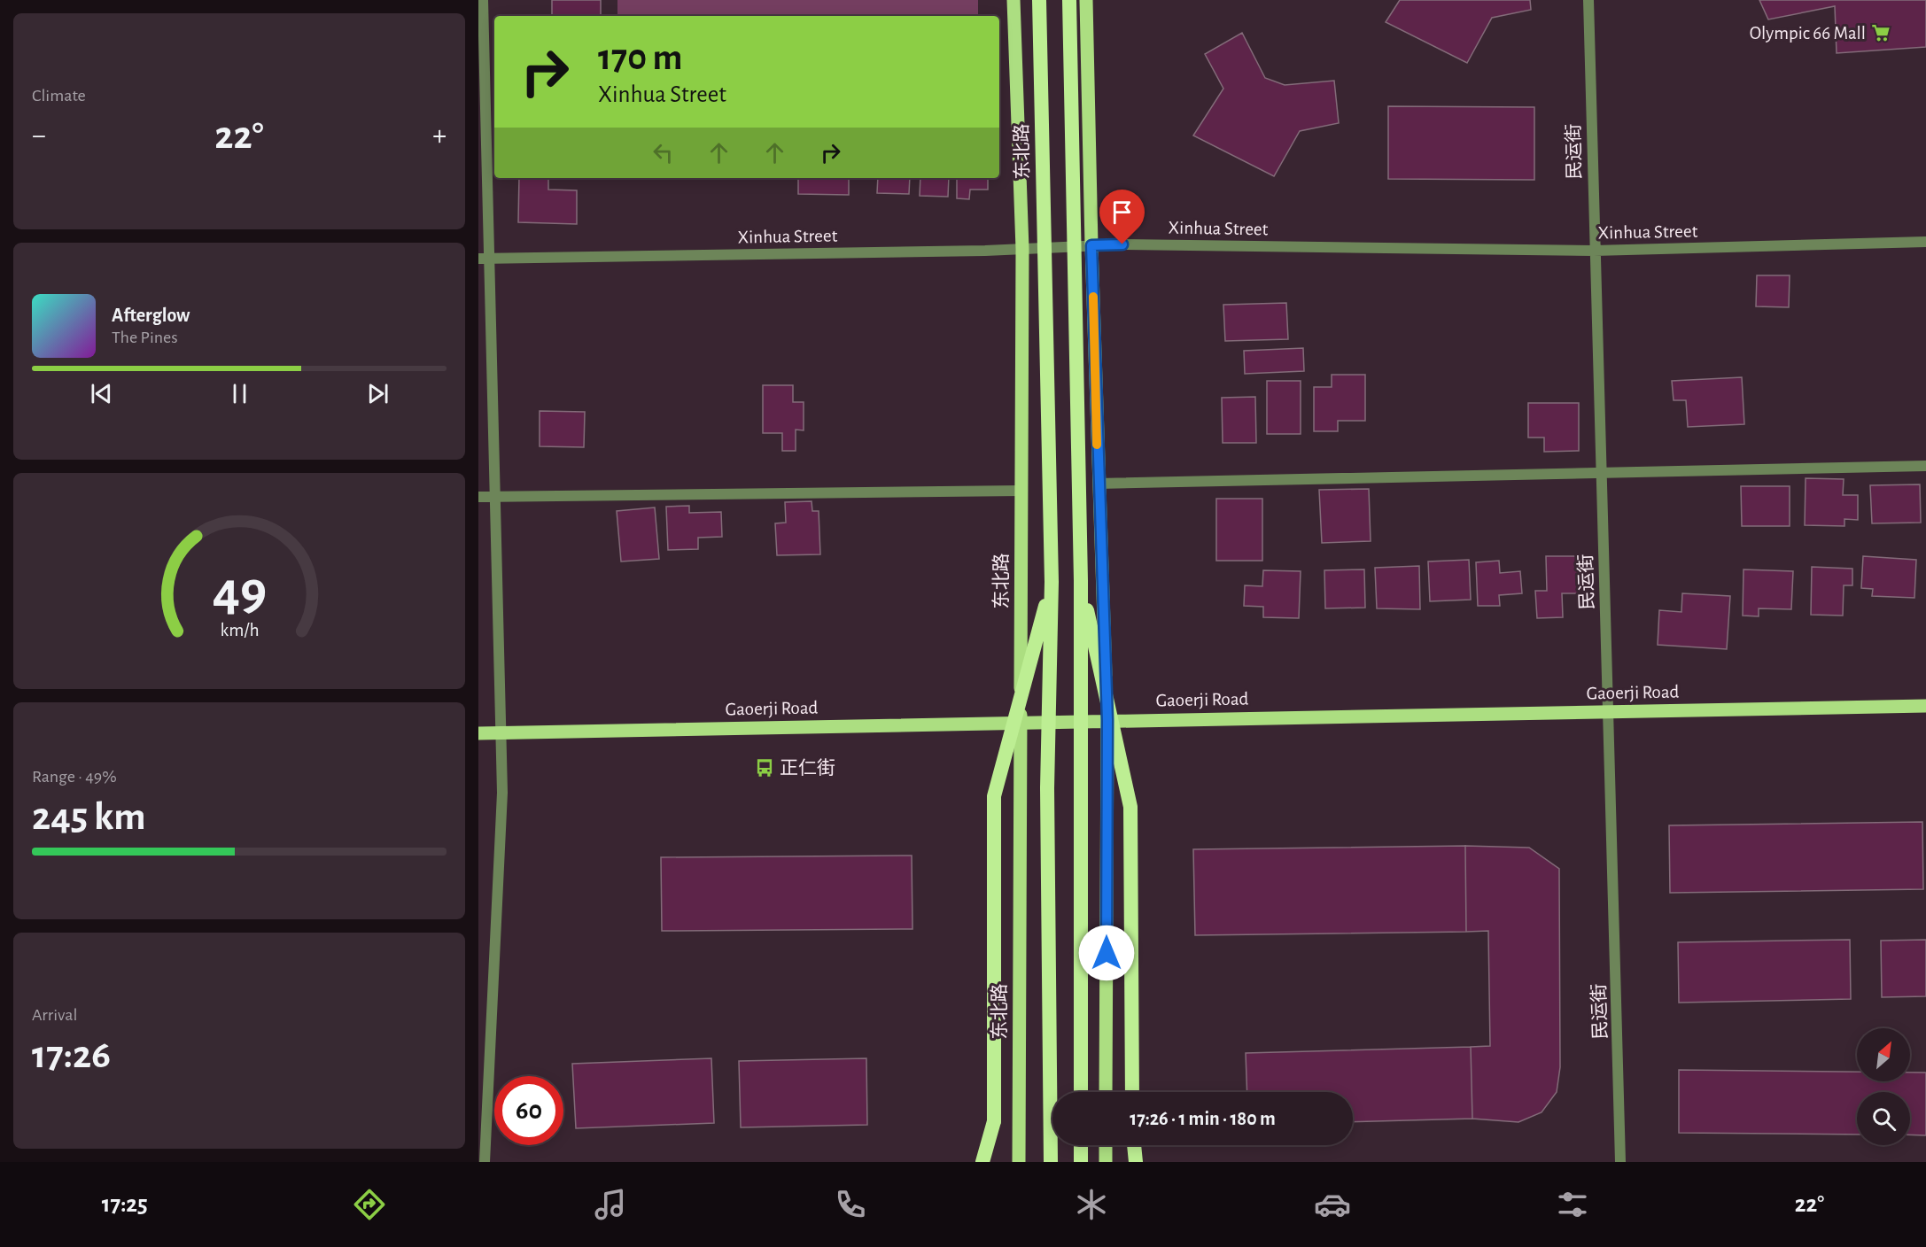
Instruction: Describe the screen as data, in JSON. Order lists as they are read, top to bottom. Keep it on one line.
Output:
{"streets":{"highway":["东北路"],"main road":["Gaoerji Road"],"street":["民运街","Xinhua Street"]},"crossings":[["东北路","Xinhua Street"],["东北路","Gaoerji Road"],["民运街","Xinhua Street"],["民运街","Gaoerji Road"]],"places":{"supermarket":["Olympic 66 Mall"],"bus stop":["正仁街"]},"north":"top right","page":{"tile":["Climate",["Range · 49%","245 km"],["Arrival","17:26"]],"turn":["170 m","Xinhua Street"],"heat":["−","22°","+"],"song":["Afterglow","The Pines"],"limit":"60","trip":"17:26 · 1 min · 180 m","tabs":["17:25","22°"],"gauge":["49","km/h"]}}
